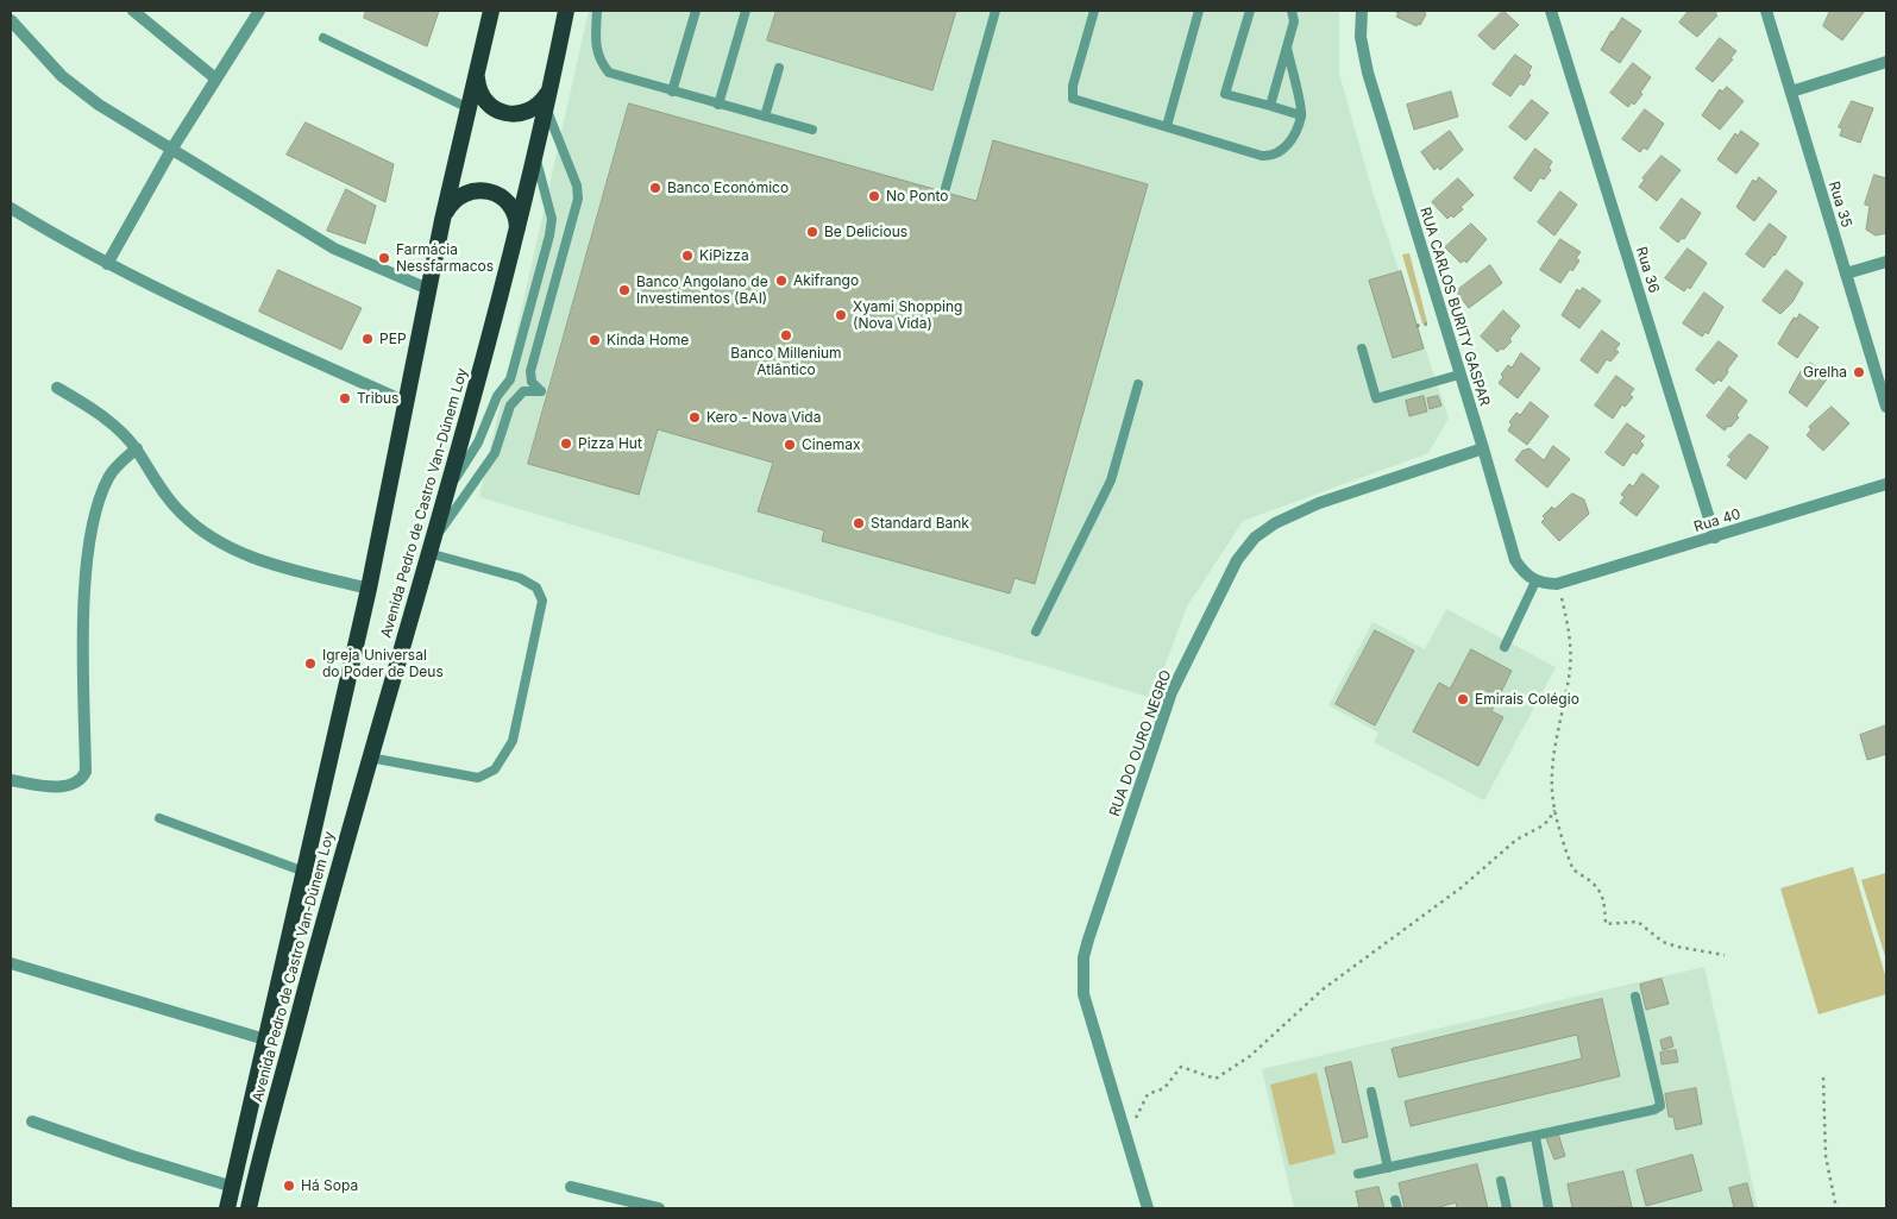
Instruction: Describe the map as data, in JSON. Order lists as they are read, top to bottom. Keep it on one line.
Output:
{"streets":{"highway":["Avenida Pedro de Castro Van-Dúnem Loy"],"street":["Rua 35","Rua 36","RUA CARLOS BURITY GASPAR","Rua 40","RUA DO OURO NEGRO"]},"crossings":[["Rua 36","Rua 40"],["RUA CARLOS BURITY GASPAR","RUA DO OURO NEGRO"]],"places":["Banco Económico","No Ponto","Be Delicious","KiPizza","Farmácia Nessfarmacos","Akifrango","Banco Angolano de Investimentos (BAI)","Xyami Shopping (Nova Vida)","Banco Millenium Atlântico","PEP","Kinda Home","Grelha","Tribus","Kero - Nova Vida","Pizza Hut","Cinemax","Standard Bank","Igreja Universal do Poder de Deus","Emirais Colégio","Há Sopa"]}
